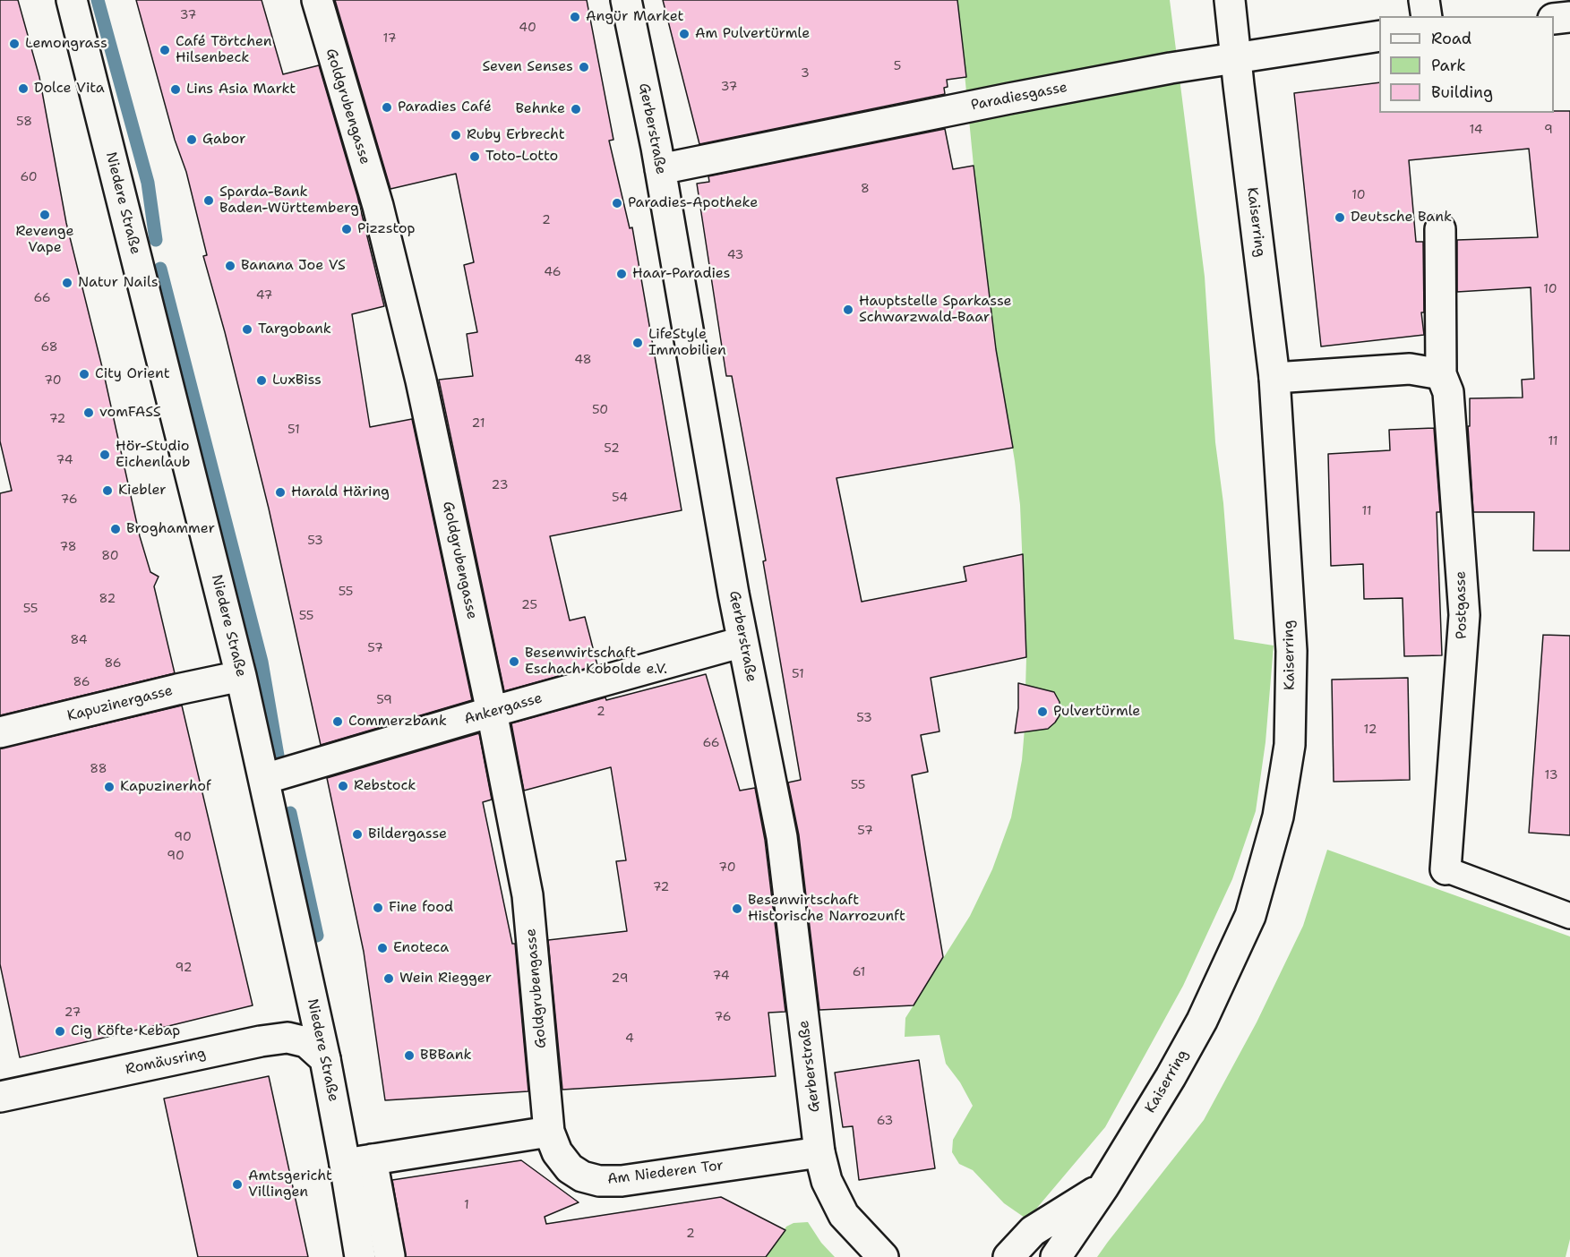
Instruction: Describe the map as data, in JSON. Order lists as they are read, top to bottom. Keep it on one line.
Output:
{"streets":{"street":["Paradiesgasse","Goldgrubengasse","Gerberstraße","Niedere Straße","Kaiserring","Postgasse","Kapuzinergasse","Ankergasse","Romäusring","Am Niederen Tor"]},"crossings":[["Paradiesgasse","Gerberstraße"],["Paradiesgasse","Kaiserring"],["Goldgrubengasse","Ankergasse"],["Goldgrubengasse","Am Niederen Tor"],["Gerberstraße","Ankergasse"],["Gerberstraße","Am Niederen Tor"],["Niedere Straße","Kapuzinergasse"],["Niedere Straße","Ankergasse"],["Niedere Straße","Romäusring"]],"places":["Angür Market","Am Pulvertürmle","Lemongrass","Café Törtchen Hilsenbeck","Seven Senses","Dolce Vita","Lins Asia Markt","Paradies Café","Behnke","Ruby Erbrecht","Gabor","Toto-Lotto","Sparda-Bank Baden-Württemberg","Paradies-Apotheke","Revenge Vape","Deutsche Bank","Pizzstop","Banana Joe VS","Haar-Paradies","Natur Nails","Hauptstelle Sparkasse Schwarzwald-Baar","Targobank","LifeStyle Immobilien","City Orient","LuxBiss","vomFASS","Hör-Studio Eichenlaub","Kiebler","Harald Häring","Broghammer","Besenwirtschaft Eschach Kobolde e.V.","Pulvertürmle","Commerzbank","Rebstock","Kapuzinerhof","Bildergasse","Fine food","Besenwirtschaft Historische Narrozunft","Enoteca","Wein Riegger","Cig Köfte Kebap","BBBank","Amtsgericht Villingen"],"house_numbers":["37","40","17","5","3","37","58","14","9","60","8","10","2","43","46","10","47","66","68","48","70","50","72","21","51","11","52","74","23","54","76","11","53","78","80","55","82","25","55","55","84","57","86","51","86","59","2","53","12","66","88","13","55","57","90","90","70","72","92","61","74","29","27","76","4","63","1","2"],"legend":["Road","Park","Building"]}
